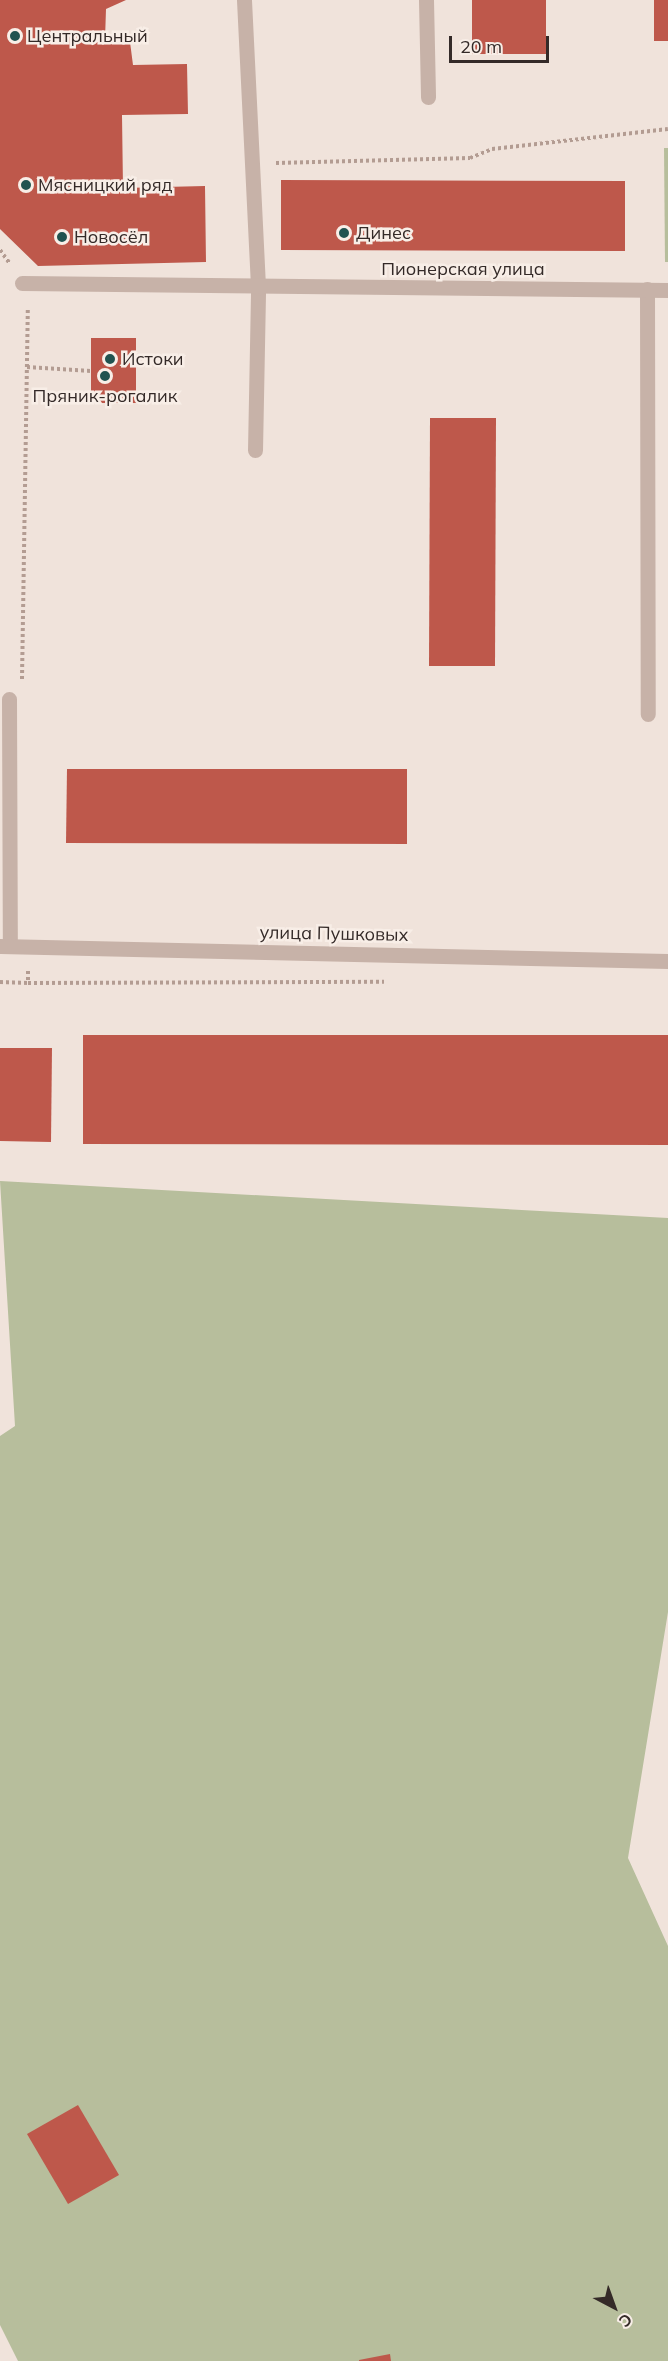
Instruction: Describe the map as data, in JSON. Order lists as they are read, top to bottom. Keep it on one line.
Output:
{"streets":{"street":["Пионерская улица","улица Пушковых"]},"places":["Центральный","Мясницкий ряд","Динес","Новосёл","Истоки","Пряник-рогалик"],"scale_bar":"20 m","north":"bottom right"}
